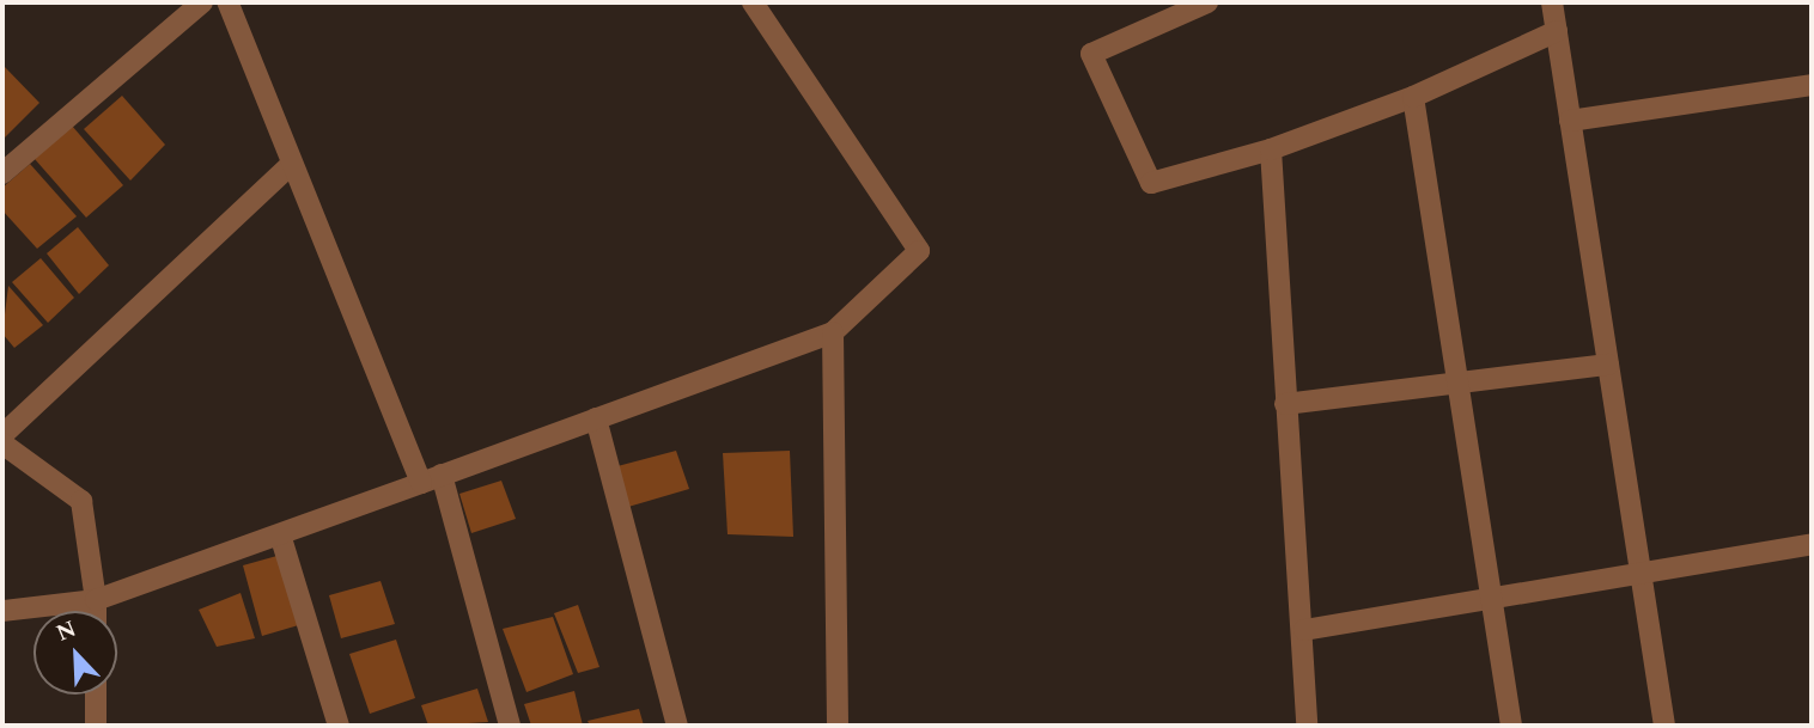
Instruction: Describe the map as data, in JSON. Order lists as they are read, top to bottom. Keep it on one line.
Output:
{"north":"top left"}
